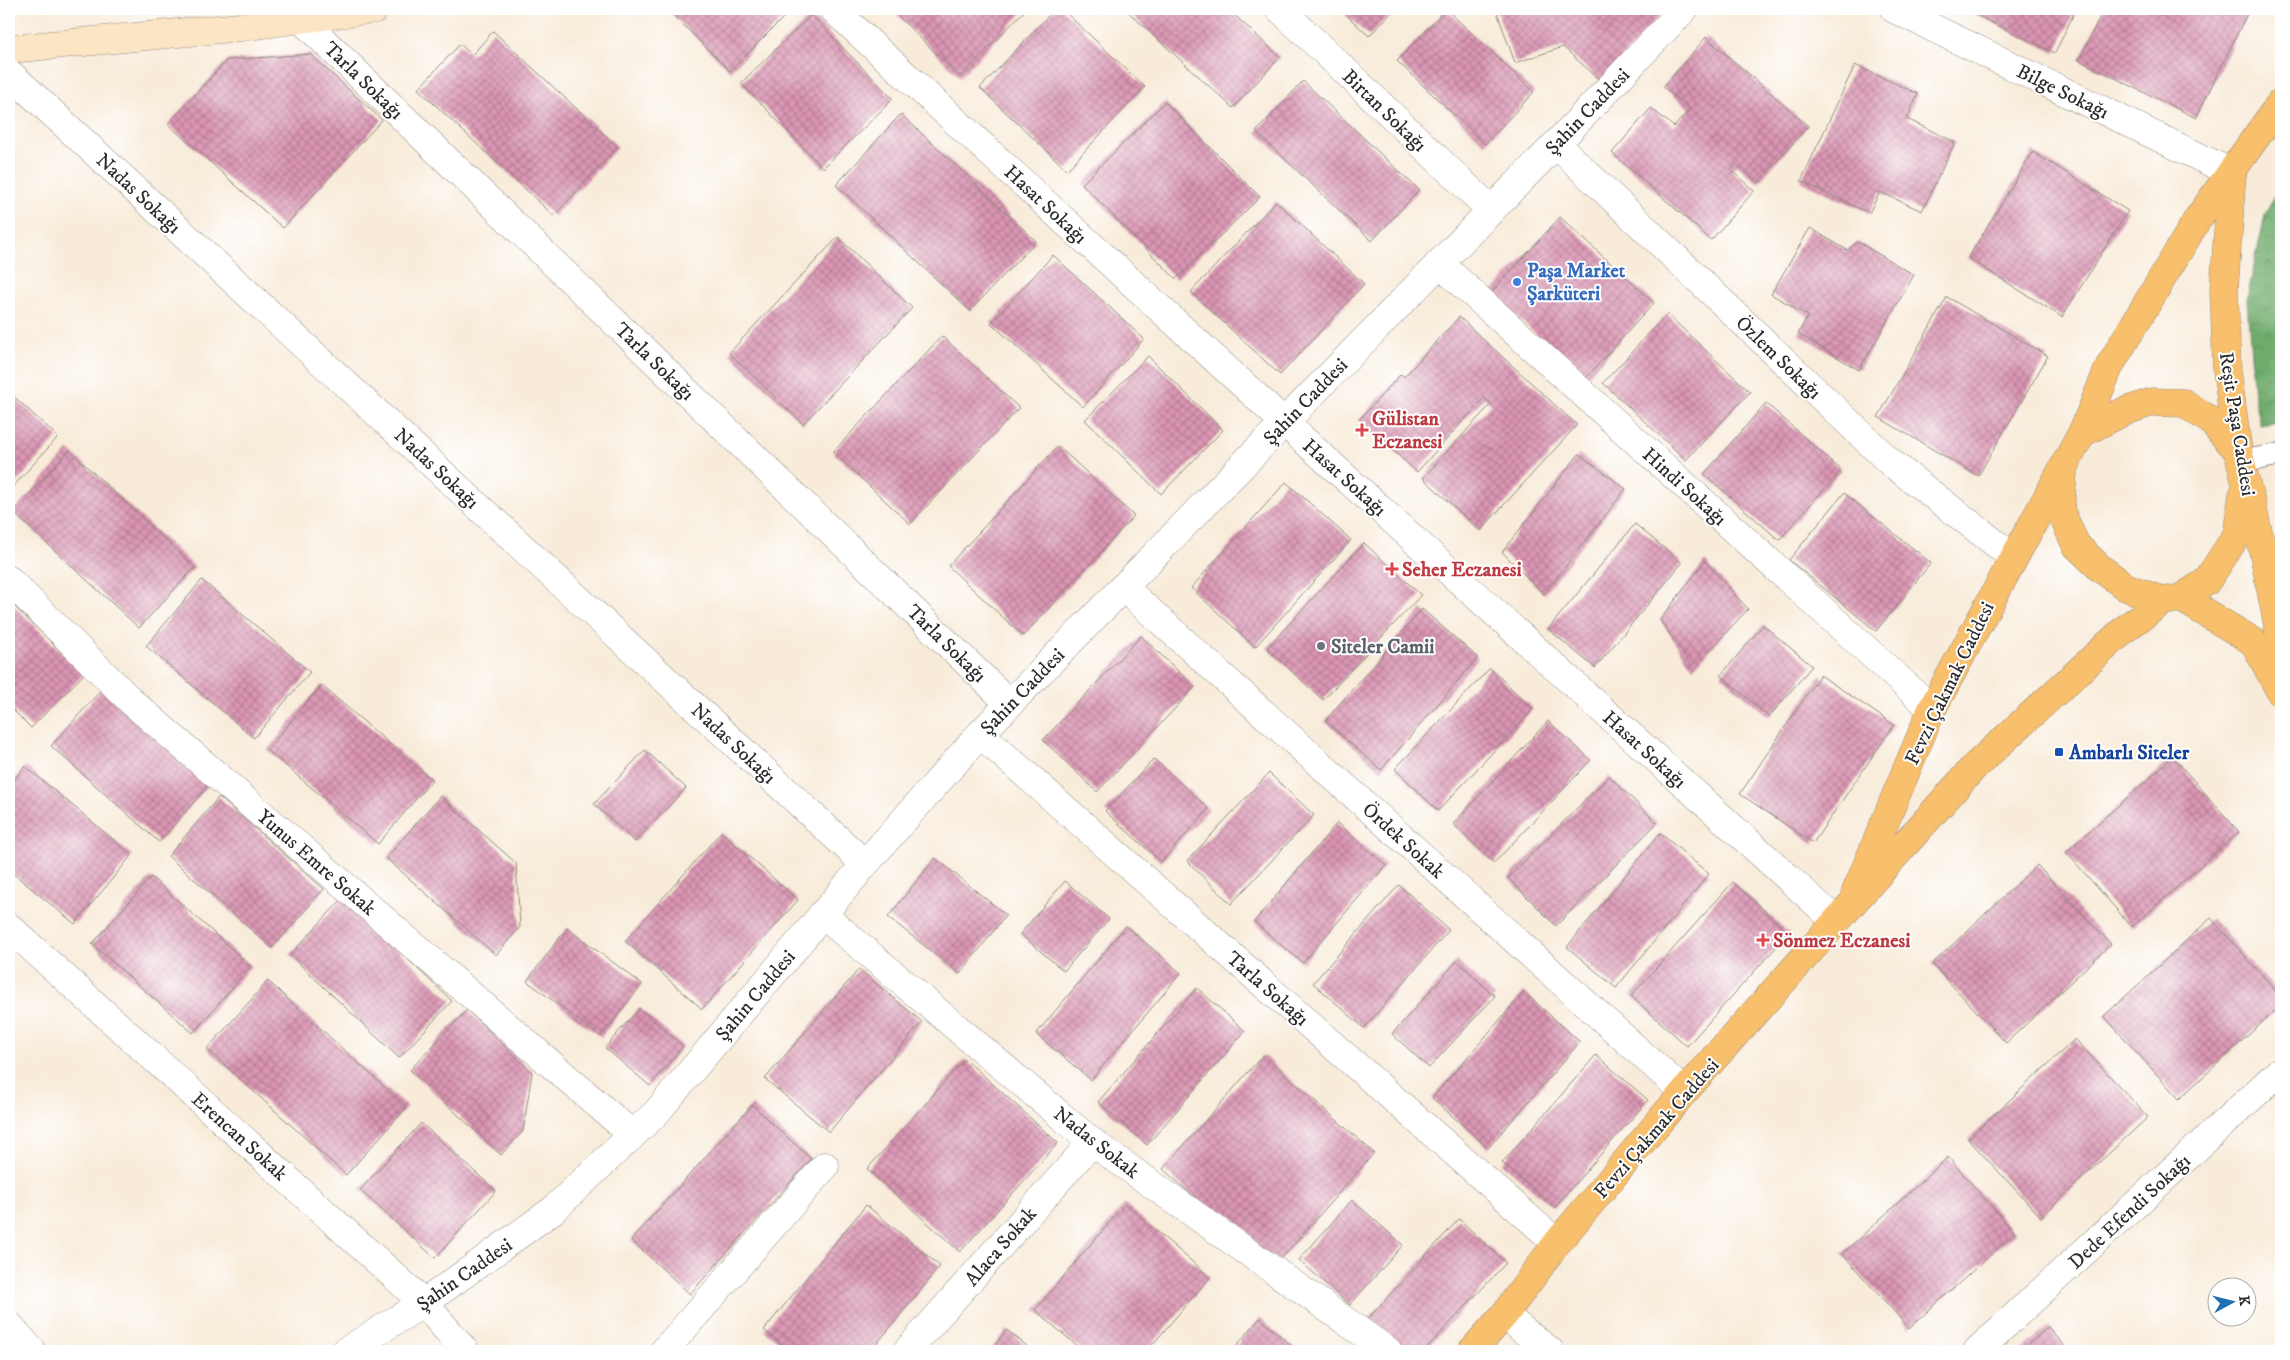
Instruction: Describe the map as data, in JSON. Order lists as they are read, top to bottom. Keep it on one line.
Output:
{"streets":{"main road":["Reşit Paşa Caddesi","Fevzi Çakmak Caddesi"],"street":["Tarla Sokağı","Bilge Sokağı","Birtan Sokağı","Şahin Caddesi","Nadas Sokağı","Hasat Sokağı","Özlem Sokağı","Hindi Sokağı","Ördek Sokak","Yunus Emre Sokak","Erencan Sokak","Nadas Sokak","Dede Efendi Sokağı","Alaca Sokak"]},"crossings":[["Tarla Sokağı","Şahin Caddesi"],["Tarla Sokağı","Fevzi Çakmak Caddesi"],["Bilge Sokağı","Reşit Paşa Caddesi"],["Birtan Sokağı","Şahin Caddesi"],["Şahin Caddesi","Nadas Sokağı"],["Şahin Caddesi","Hasat Sokağı"],["Şahin Caddesi","Özlem Sokağı"],["Şahin Caddesi","Hindi Sokağı"],["Şahin Caddesi","Ördek Sokak"],["Şahin Caddesi","Yunus Emre Sokak"],["Şahin Caddesi","Erencan Sokak"],["Şahin Caddesi","Nadas Sokak"],["Hasat Sokağı","Fevzi Çakmak Caddesi"],["Özlem Sokağı","Fevzi Çakmak Caddesi"],["Reşit Paşa Caddesi","Fevzi Çakmak Caddesi"],["Hindi Sokağı","Fevzi Çakmak Caddesi"],["Fevzi Çakmak Caddesi","Ördek Sokak"],["Nadas Sokak","Alaca Sokak"]],"places":{"other":["Paşa Market Şarküteri","Siteler Camii"],"health":["Gülistan Eczanesi","Seher Eczanesi","Sönmez Eczanesi"],"transit":["Ambarlı Siteler"]},"north":"right"}
